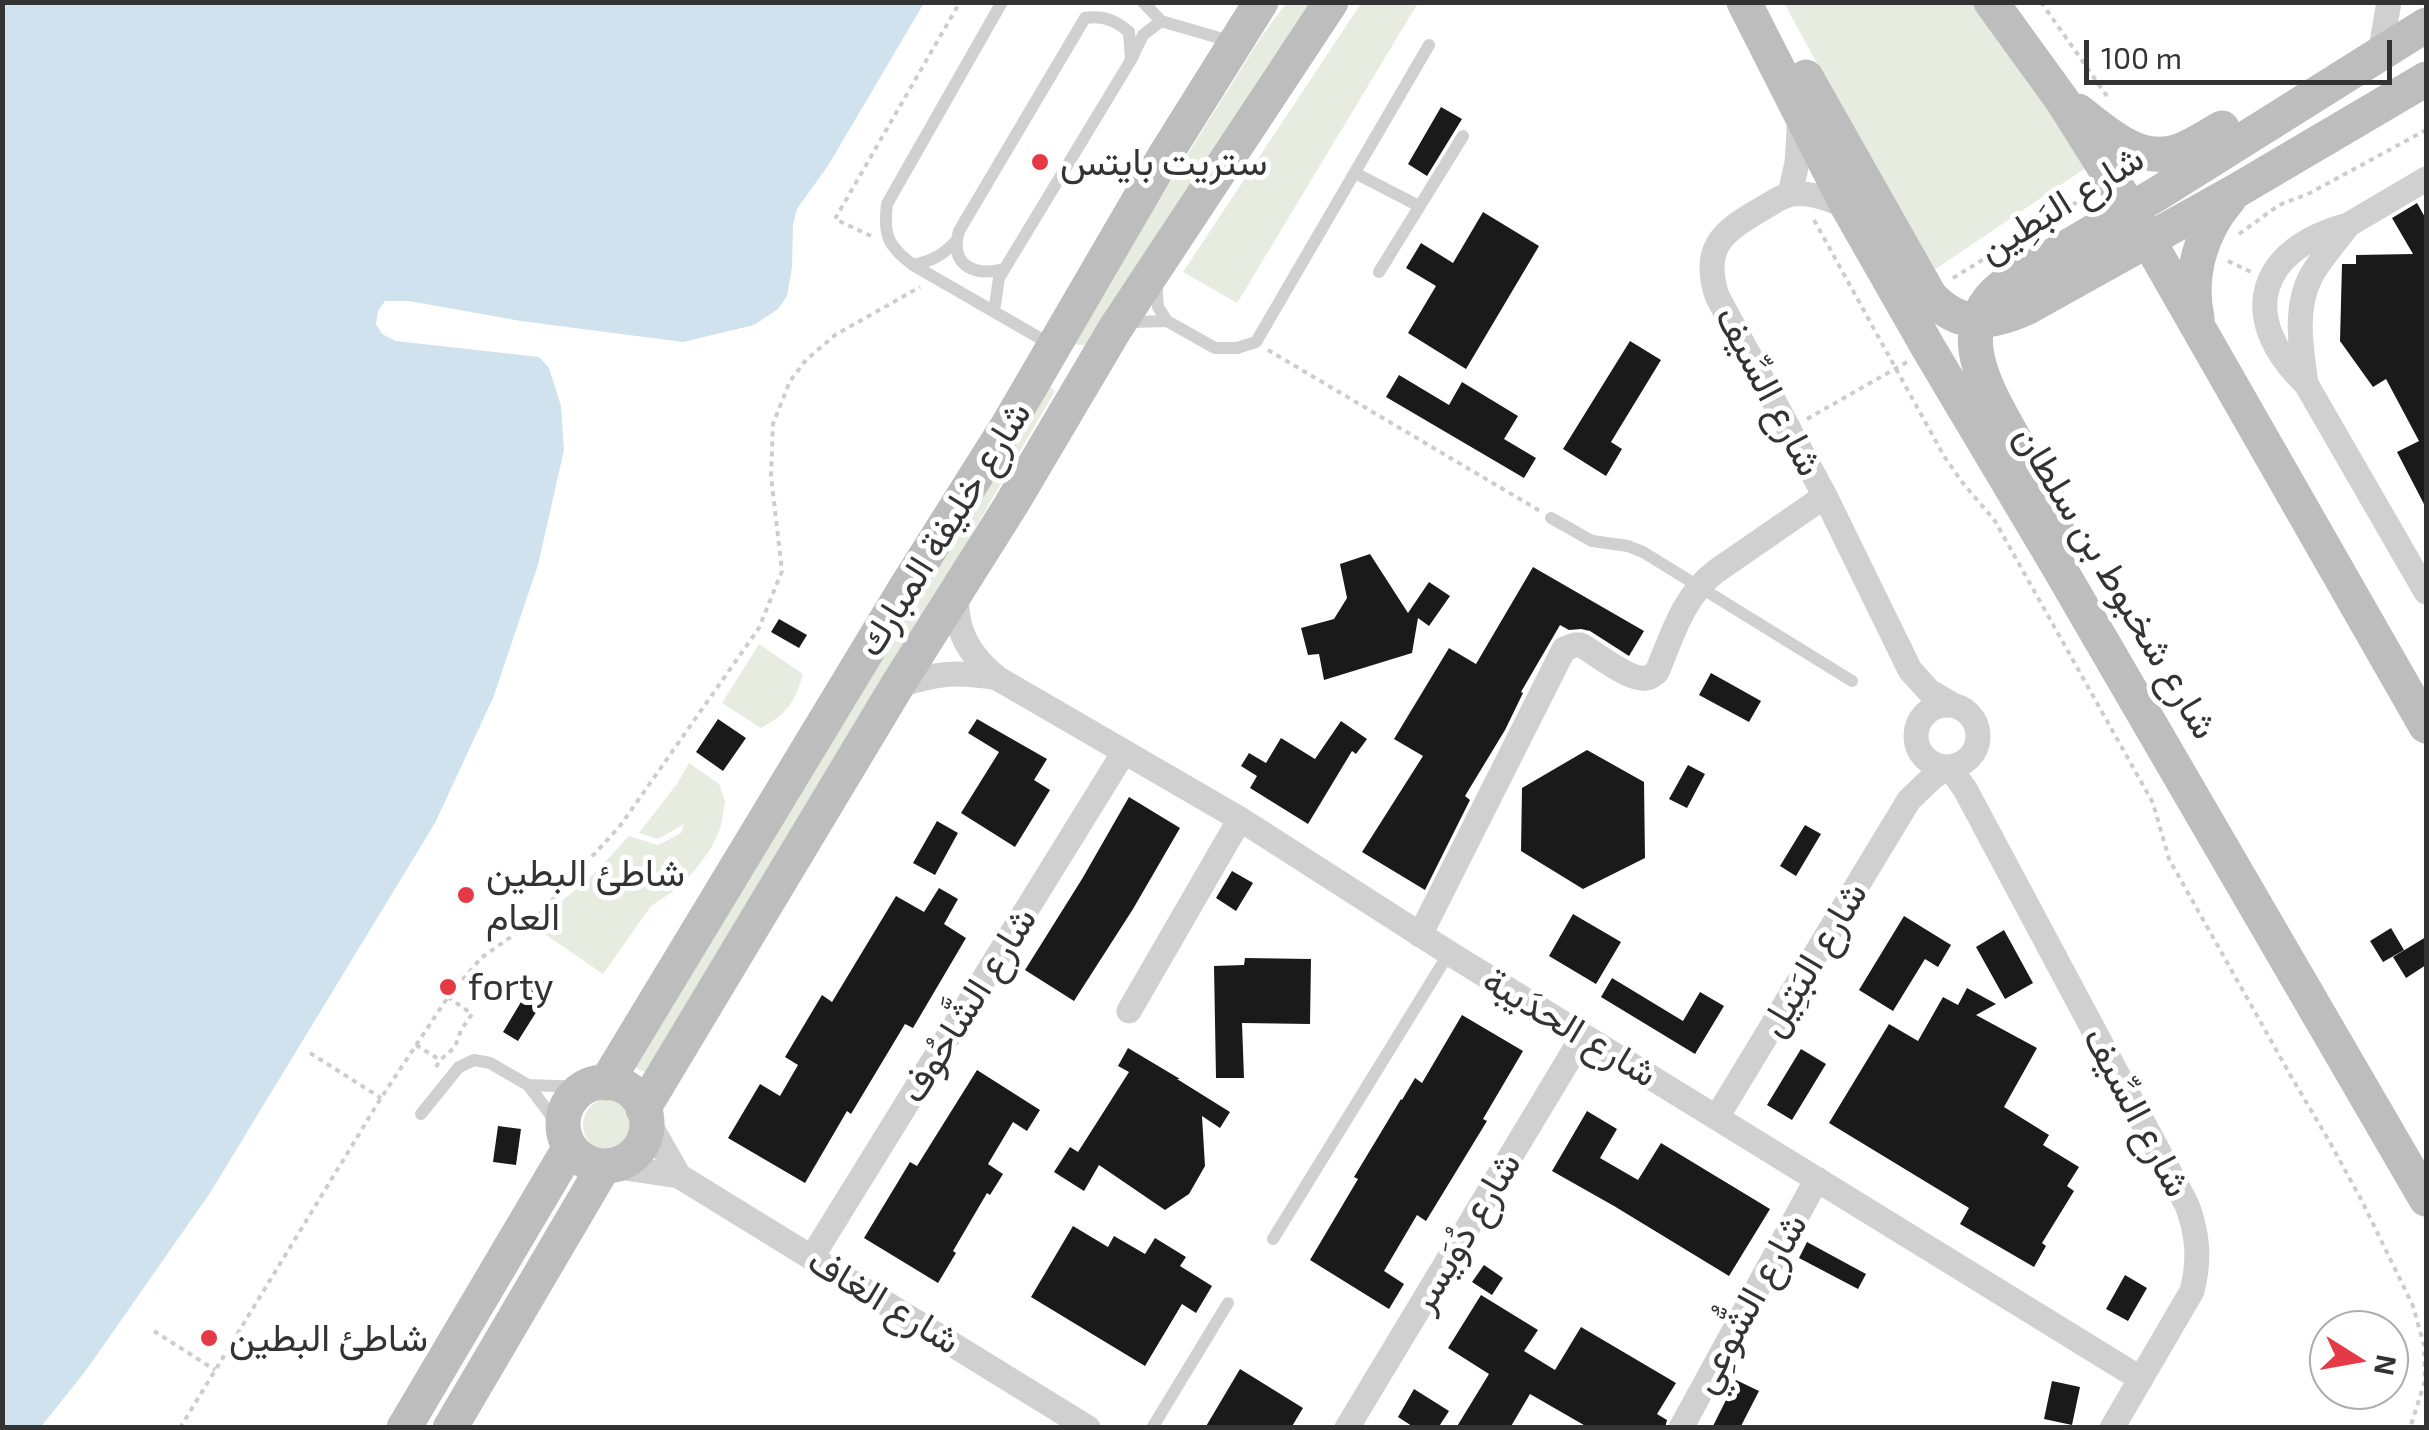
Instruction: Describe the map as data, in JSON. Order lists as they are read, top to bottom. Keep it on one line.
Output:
{"streets":{"main road":["شارع البَطِين","شارع خليفة المبارك","شارع شخبوط بن سلطان"],"street":["شارع السِّيف","شارع البَتِيل","شارع الشَّاحُوف","شارع الحدَيبة","شارع دُوَيسر","شارع الغاف","شارع الشُّوعِي"]},"crossings":[["شارع السِّيف","شارع البَتِيل"],["شارع السِّيف","شارع الحدَيبة"],["شارع خليفة المبارك","شارع الحدَيبة"],["شارع خليفة المبارك","شارع الغاف"],["شارع البَتِيل","شارع الحدَيبة"],["شارع الشَّاحُوف","شارع الحدَيبة"],["شارع الشَّاحُوف","شارع الغاف"],["شارع الحدَيبة","شارع دُوَيسر"],["شارع الحدَيبة","شارع الشُّوعِي"]],"places":["ستريت بايتس","شاطئ البطين العام","forty","شاطئ البطين"],"scale_bar":"100 m","north":"right"}
